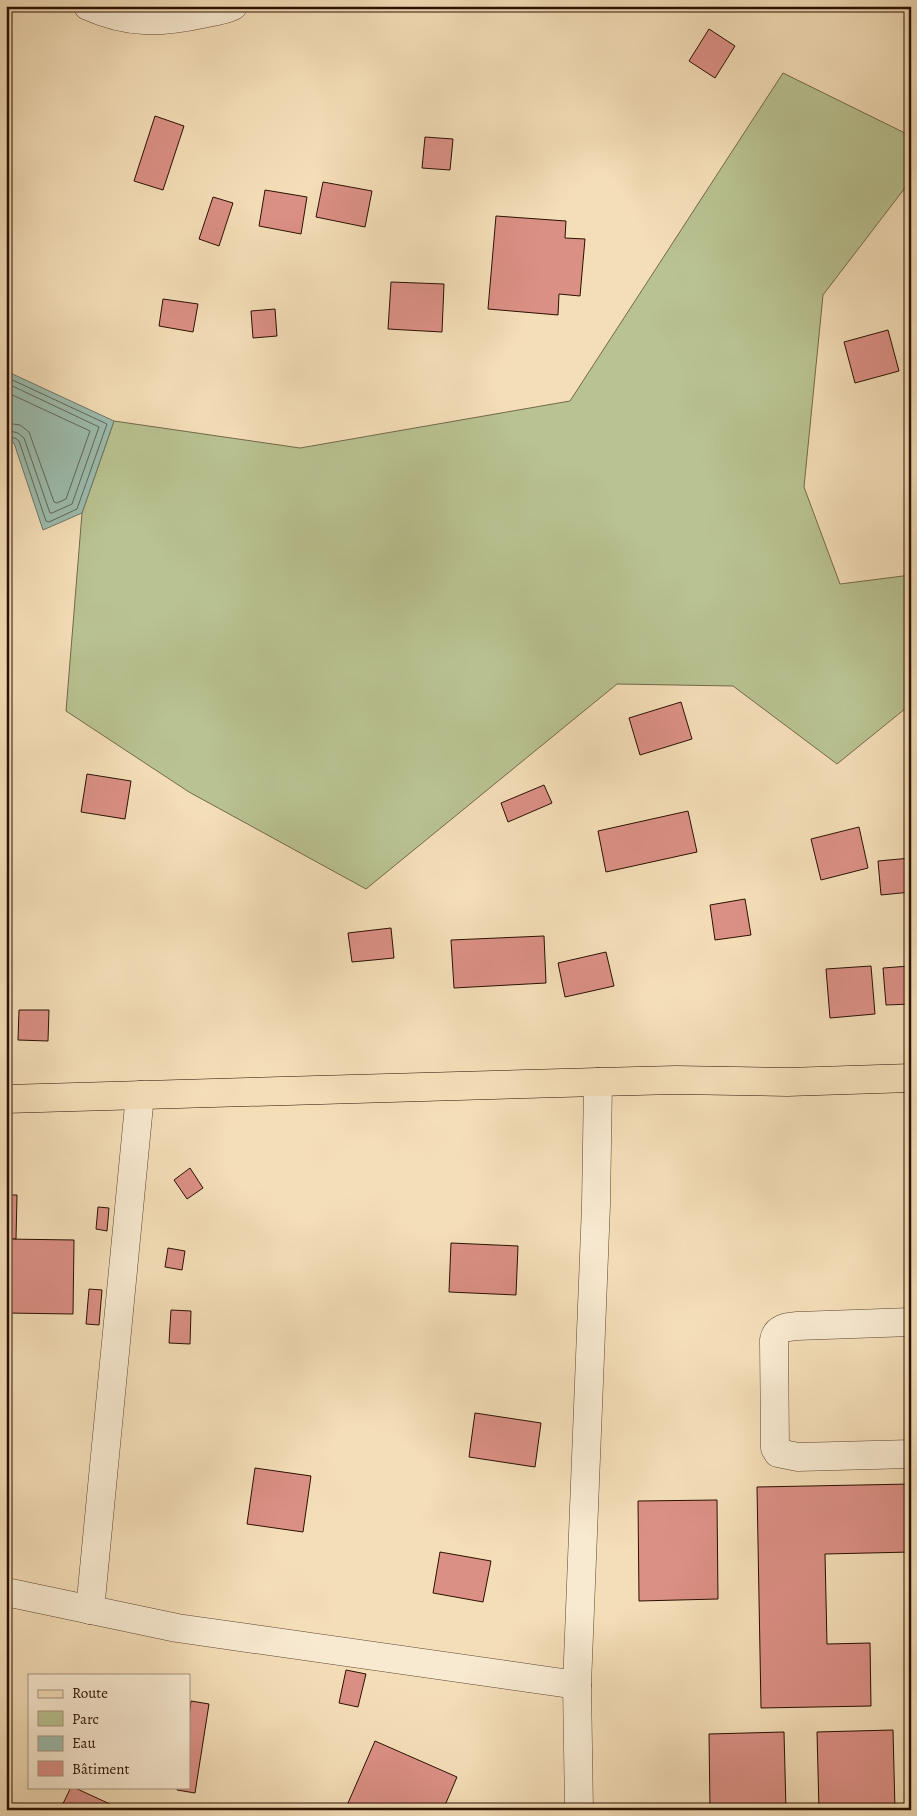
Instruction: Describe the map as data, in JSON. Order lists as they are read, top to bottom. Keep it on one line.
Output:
{"legend":["Route","Parc","Eau","Bâtiment"]}
